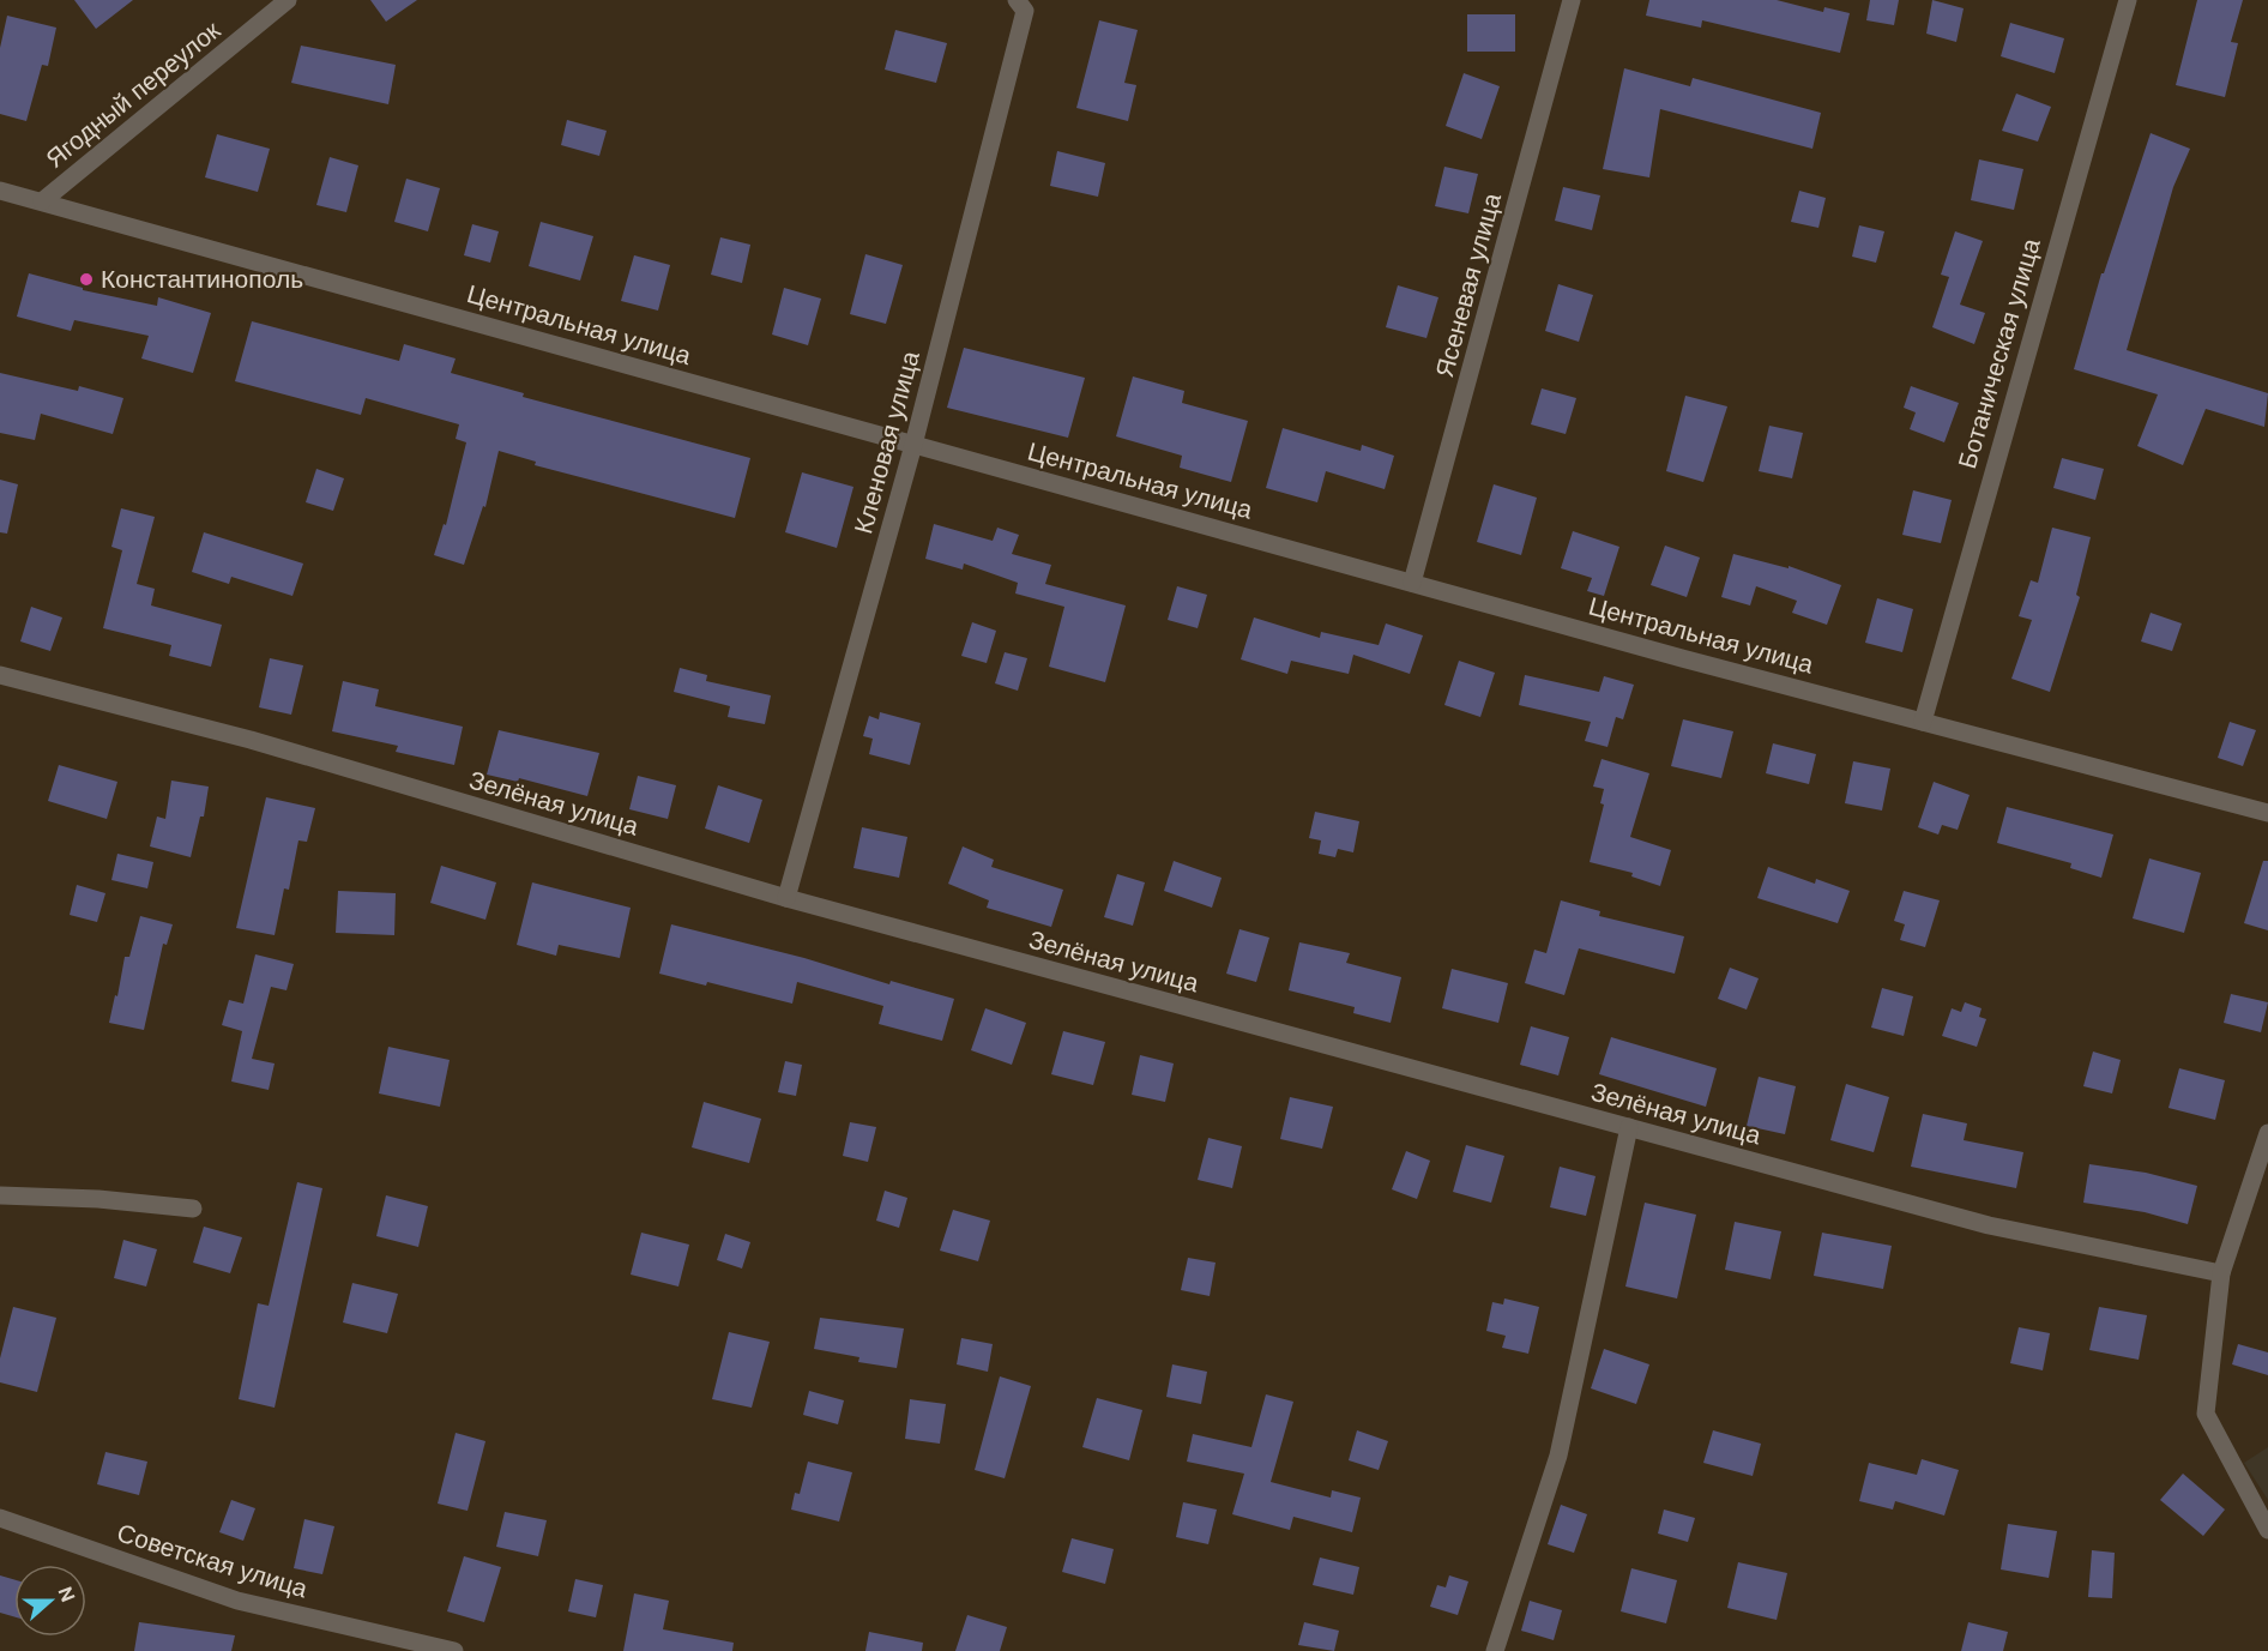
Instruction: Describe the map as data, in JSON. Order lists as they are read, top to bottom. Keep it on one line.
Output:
{"streets":{"street":["Ягодный переулок","Ясеневая улица","Центральная улица","Ботаническая улица","Кленовая улица","Зелёная улица","Советская улица"]},"crossings":[["Ягодный переулок","Центральная улица"],["Ясеневая улица","Центральная улица"],["Центральная улица","Ботаническая улица"],["Центральная улица","Кленовая улица"],["Кленовая улица","Зелёная улица"]],"places":["Константинополь"],"north":"right"}
